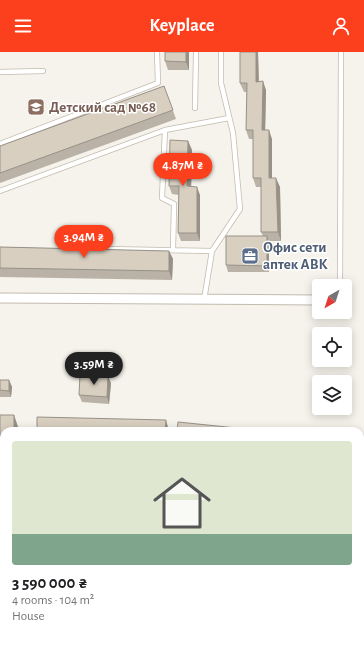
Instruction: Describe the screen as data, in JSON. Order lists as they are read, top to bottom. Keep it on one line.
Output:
{"places":{"school or university":["Детский сад №68"],"office":["Офис сети аптек АВК"]},"north":"bottom left","page":{"header":"Keyplace","price":["4.87M ₴","3.94M ₴","3.59M ₴"],"list":[{"name":"3 590 000 ₴","note":"4 rooms · 104 m² · House"}]}}
